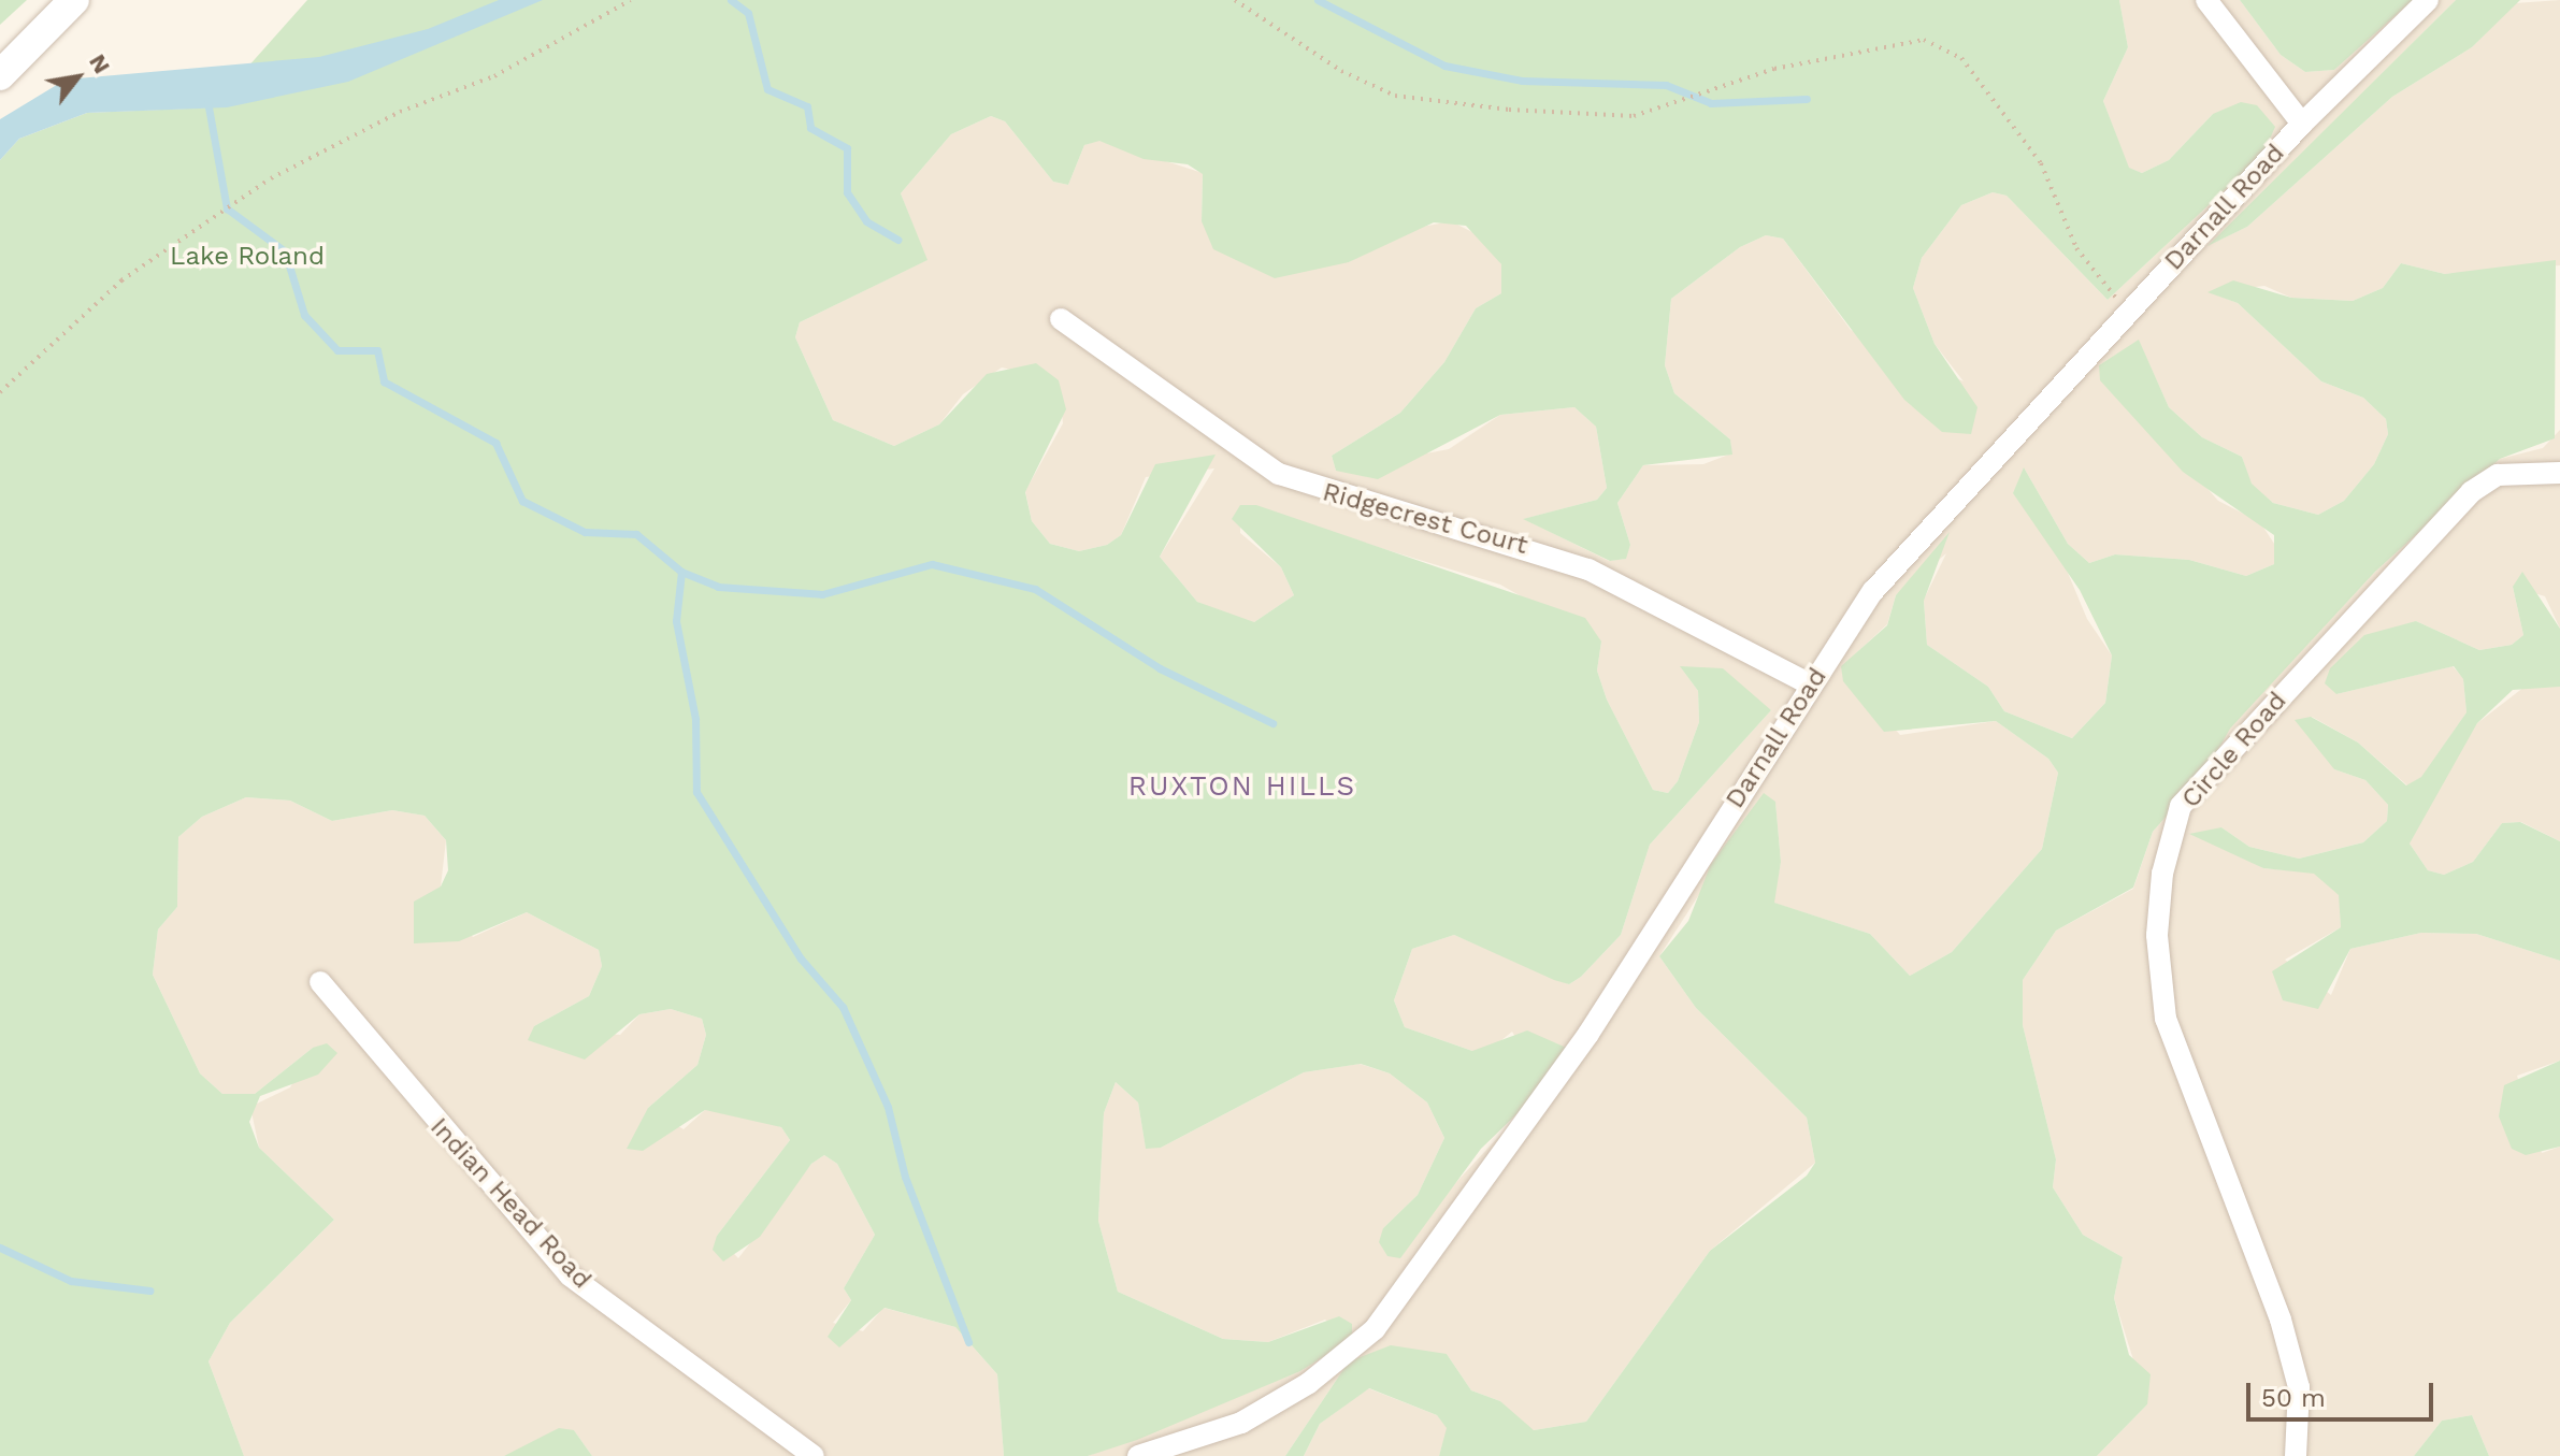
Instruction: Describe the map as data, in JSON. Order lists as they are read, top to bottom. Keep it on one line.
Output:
{"streets":{"street":["Darnall Road","Ridgecrest Court","Circle Road","Indian Head Road"]},"crossings":[["Darnall Road","Ridgecrest Court"]],"districts":["RUXTON HILLS"],"parks":["Lake Roland"],"scale_bar":"50 m","north":"top right"}
